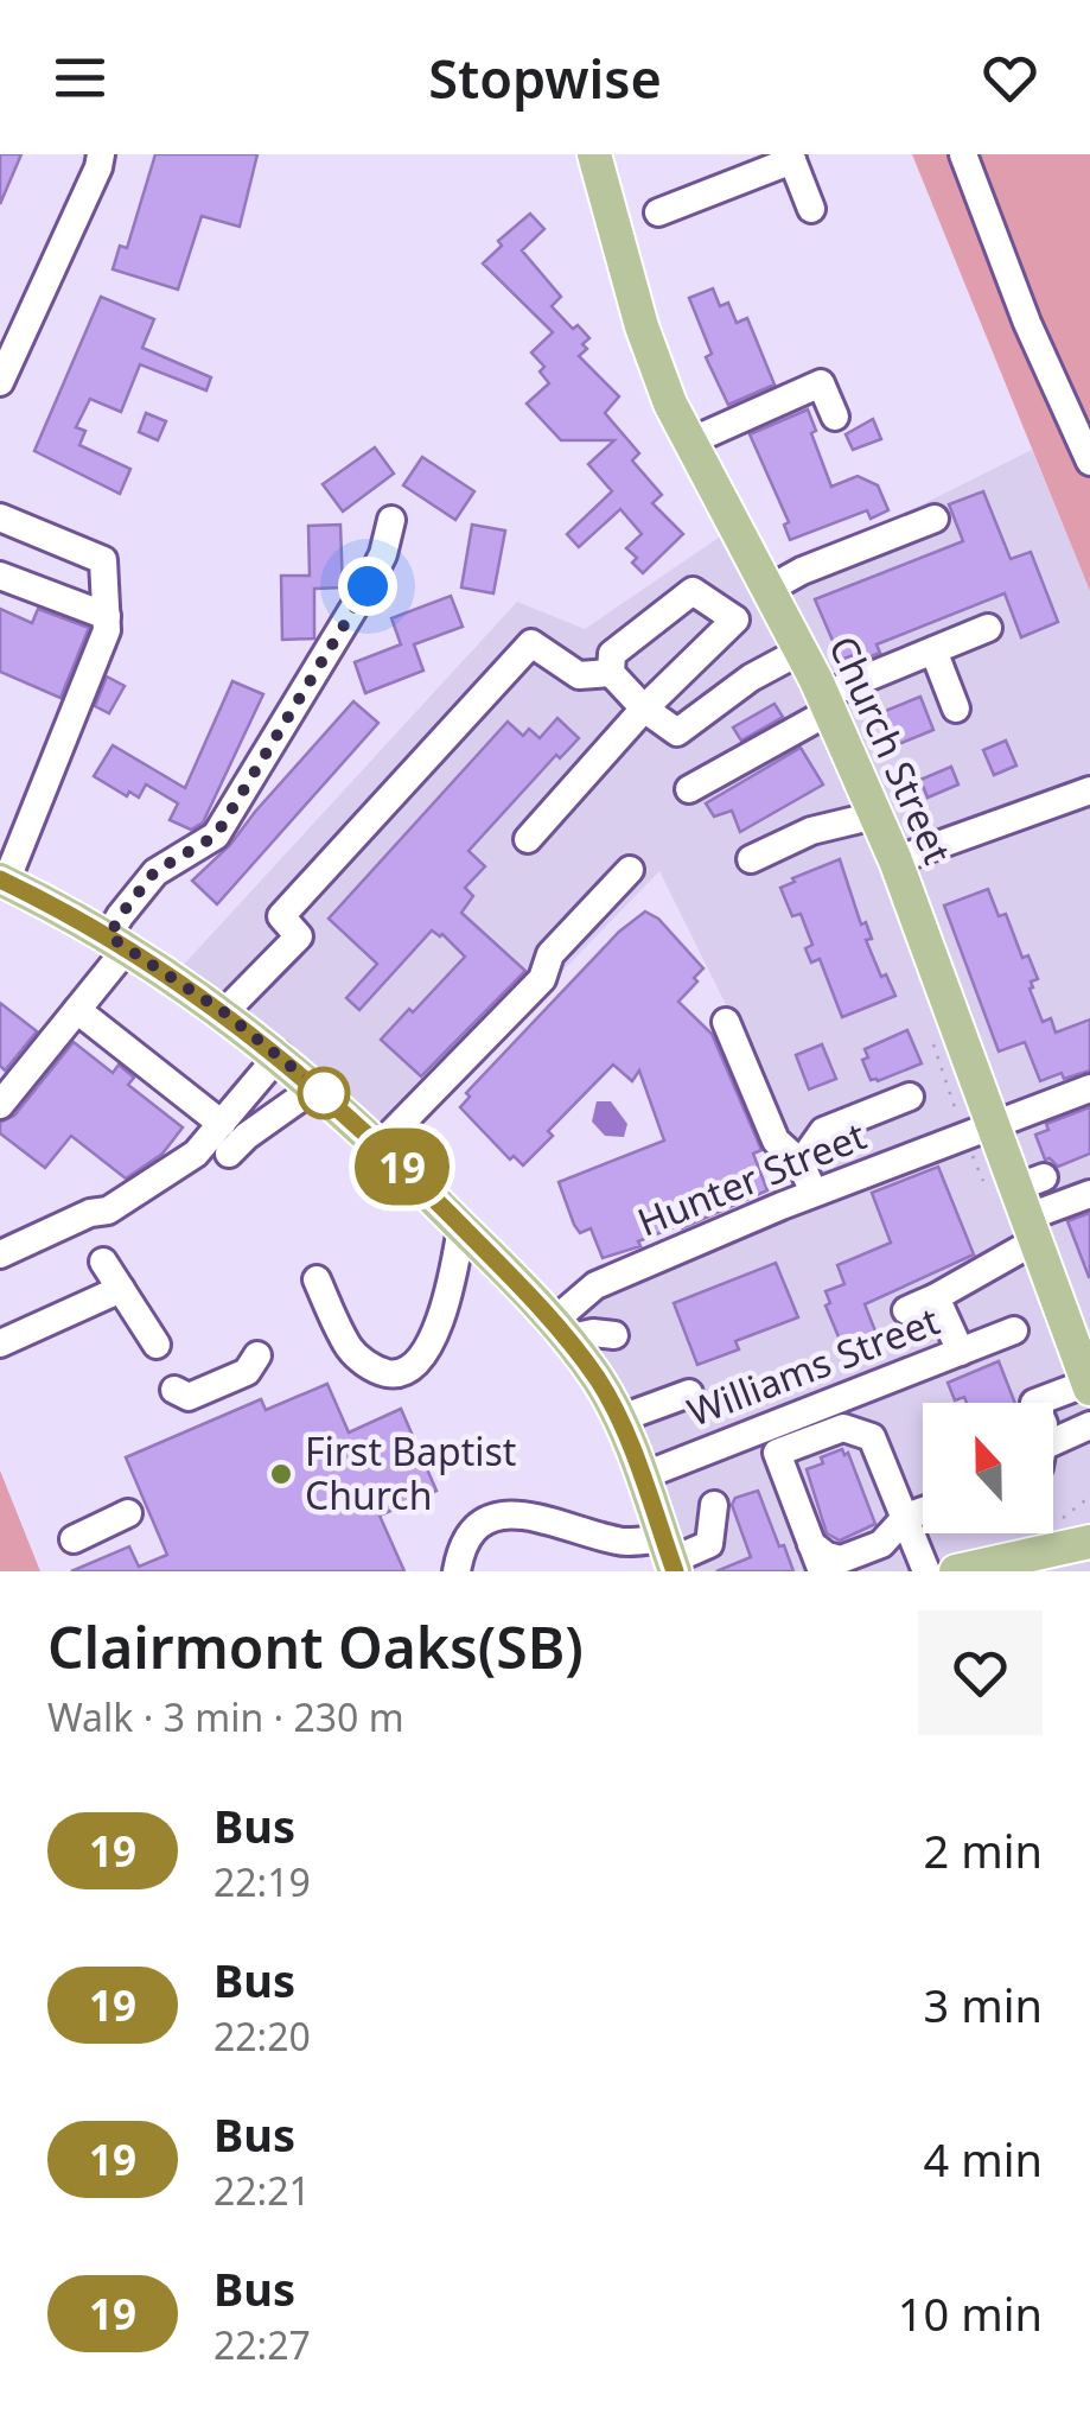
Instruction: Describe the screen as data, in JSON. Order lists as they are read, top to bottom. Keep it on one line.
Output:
{"streets":{"main road":["Church Street"],"street":["Hunter Street","Williams Street"]},"crossings":[["Church Street","Hunter Street"]],"places":["First Baptist Church"],"lines":["bus line 19"],"north":"top","page":{"header":"Stopwise","on_map":"19","heading":["Clairmont Oaks(SB)","Walk · 3 min · 230 m"],"list":[{"mark":"19","name":"Bus","note":"22:19","value":"2 min"},{"mark":"19","name":"Bus","note":"22:20","value":"3 min"},{"mark":"19","name":"Bus","note":"22:21","value":"4 min"},{"mark":"19","name":"Bus","note":"22:27","value":"10 min"}]}}
